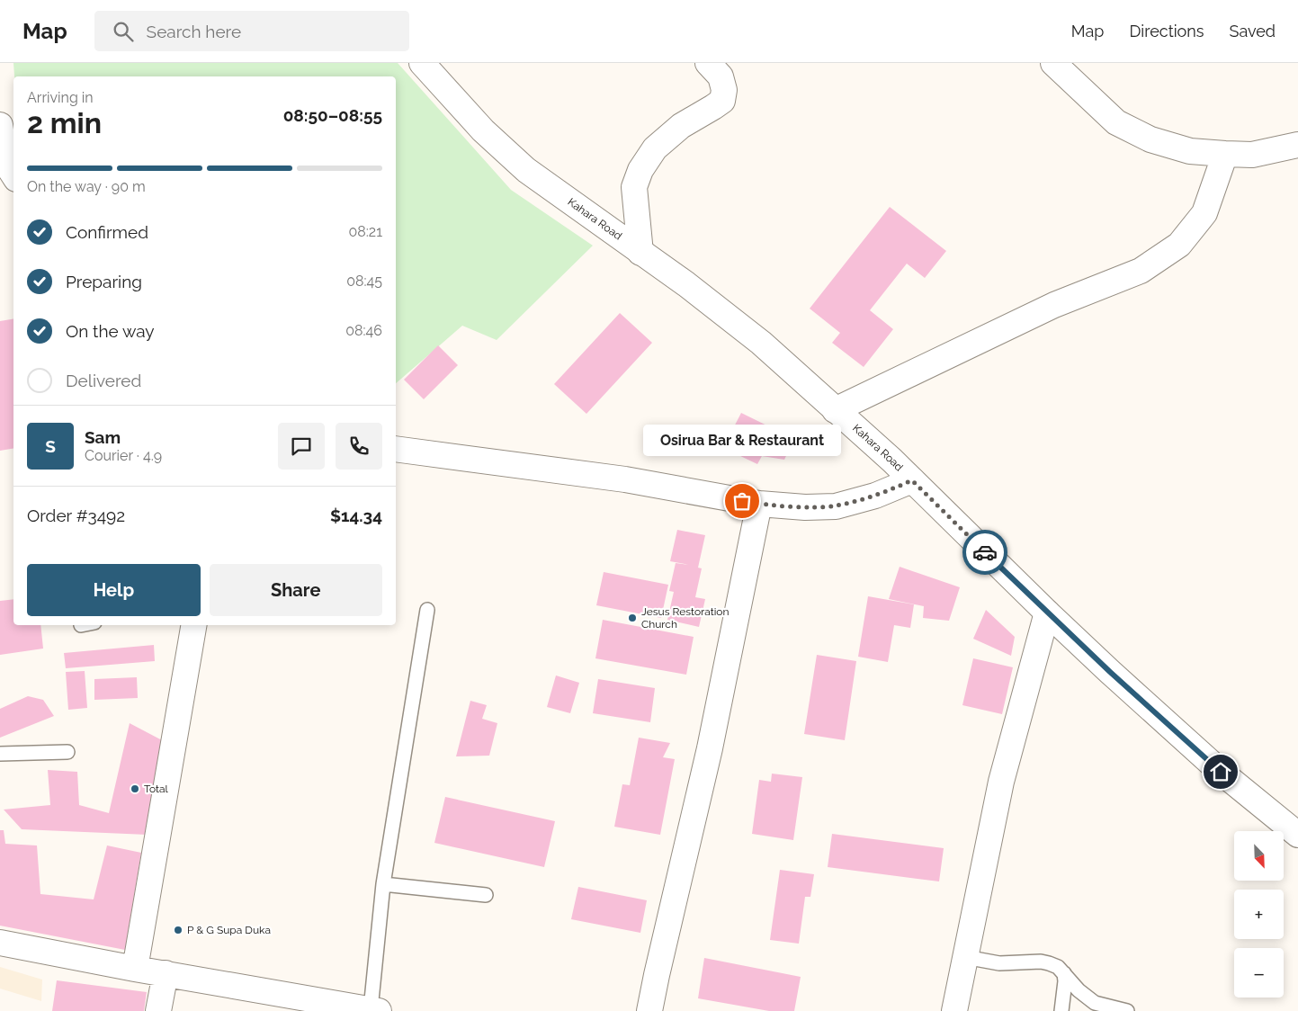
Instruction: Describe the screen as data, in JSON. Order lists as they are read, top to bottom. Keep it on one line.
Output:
{"streets":{"street":["Kahara Road"]},"places":["Osirua Bar & Restaurant","Jesus Restoration Church","Total","P & G Supa Duka"],"north":"bottom right","page":{"header":"Map","search":"Search here","nav":["Map","Directions","Saved"],"heading":["2 min","Arriving in","08:50–08:55"],"panel":["Sam","Courier · 4.9","Order #3492","$14.34"],"bar":"On the way · 90 m","list":[["Confirmed","08:21"],["Preparing","08:45"],["On the way","08:46"],"Delivered"],"round":"S","bubble":"Osirua Bar & Restaurant","buttons":["Help","Share"],"map_buttons":["+","−"]}}
